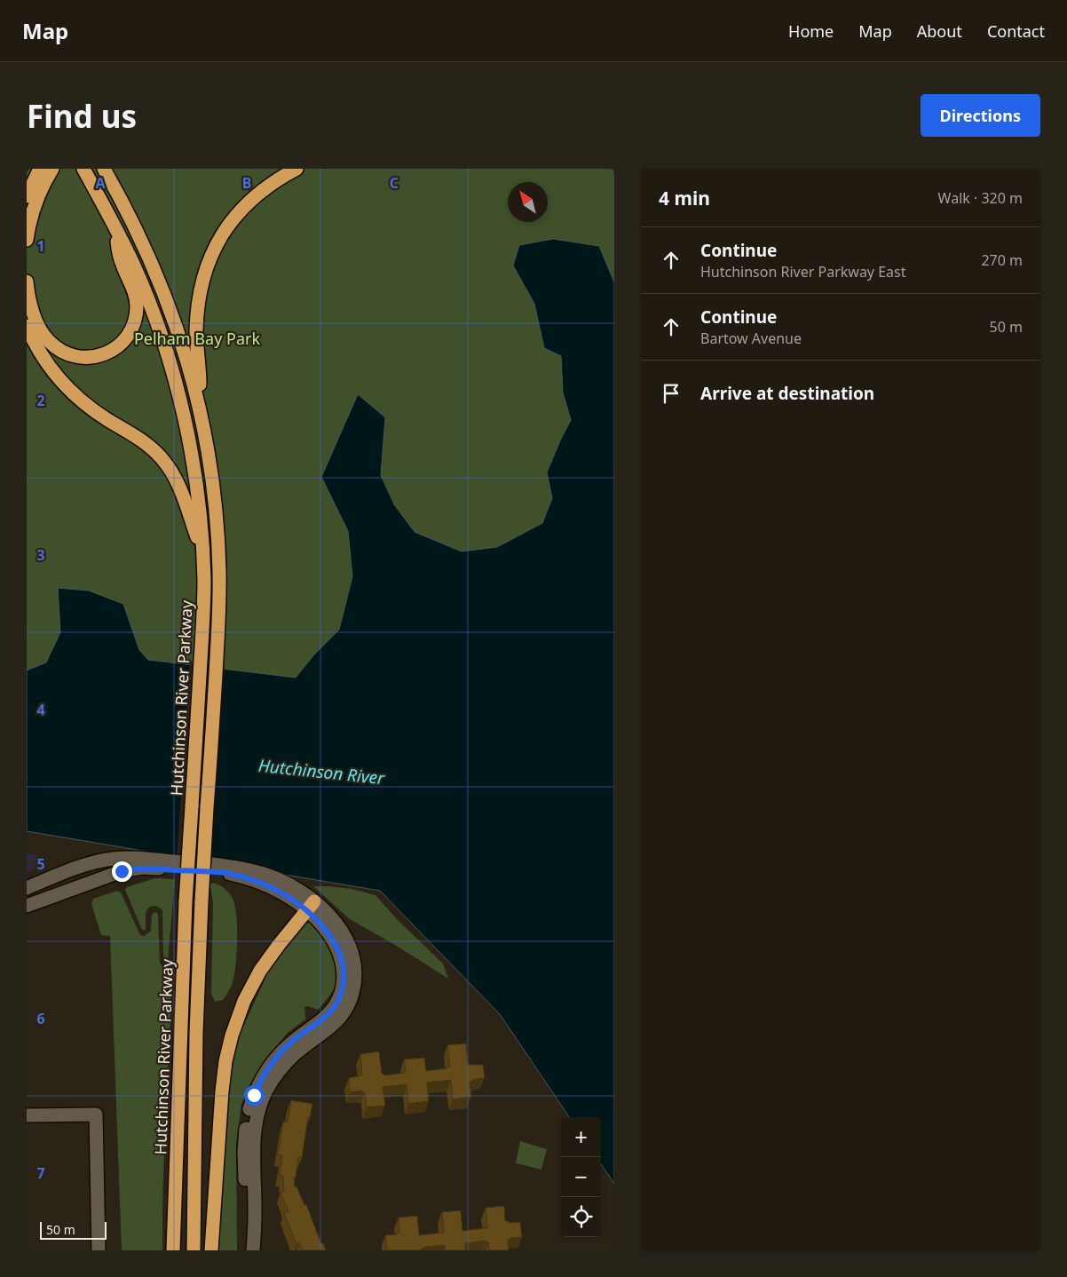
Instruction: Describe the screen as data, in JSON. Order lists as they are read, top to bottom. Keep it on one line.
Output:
{"streets":{"highway":["Hutchinson River Parkway"]},"water":["Hutchinson River"],"parks":["Pelham Bay Park"],"scale_bar":"50 m","north":"top left","page":{"header":"Map","nav":["Home","Map","About","Contact"],"buttons":"Directions","title":"Find us","heading":["4 min","Walk · 320 m"],"list":[["Continue","Hutchinson River Parkway East","270 m"],["Continue","Bartow Avenue","50 m"],"Arrive at destination"],"map_buttons":["+","−"],"scale":"50 m"},"grid":{"columns":["A","B","C"],"rows":["1","2","3","4","5","6","7"]}}
